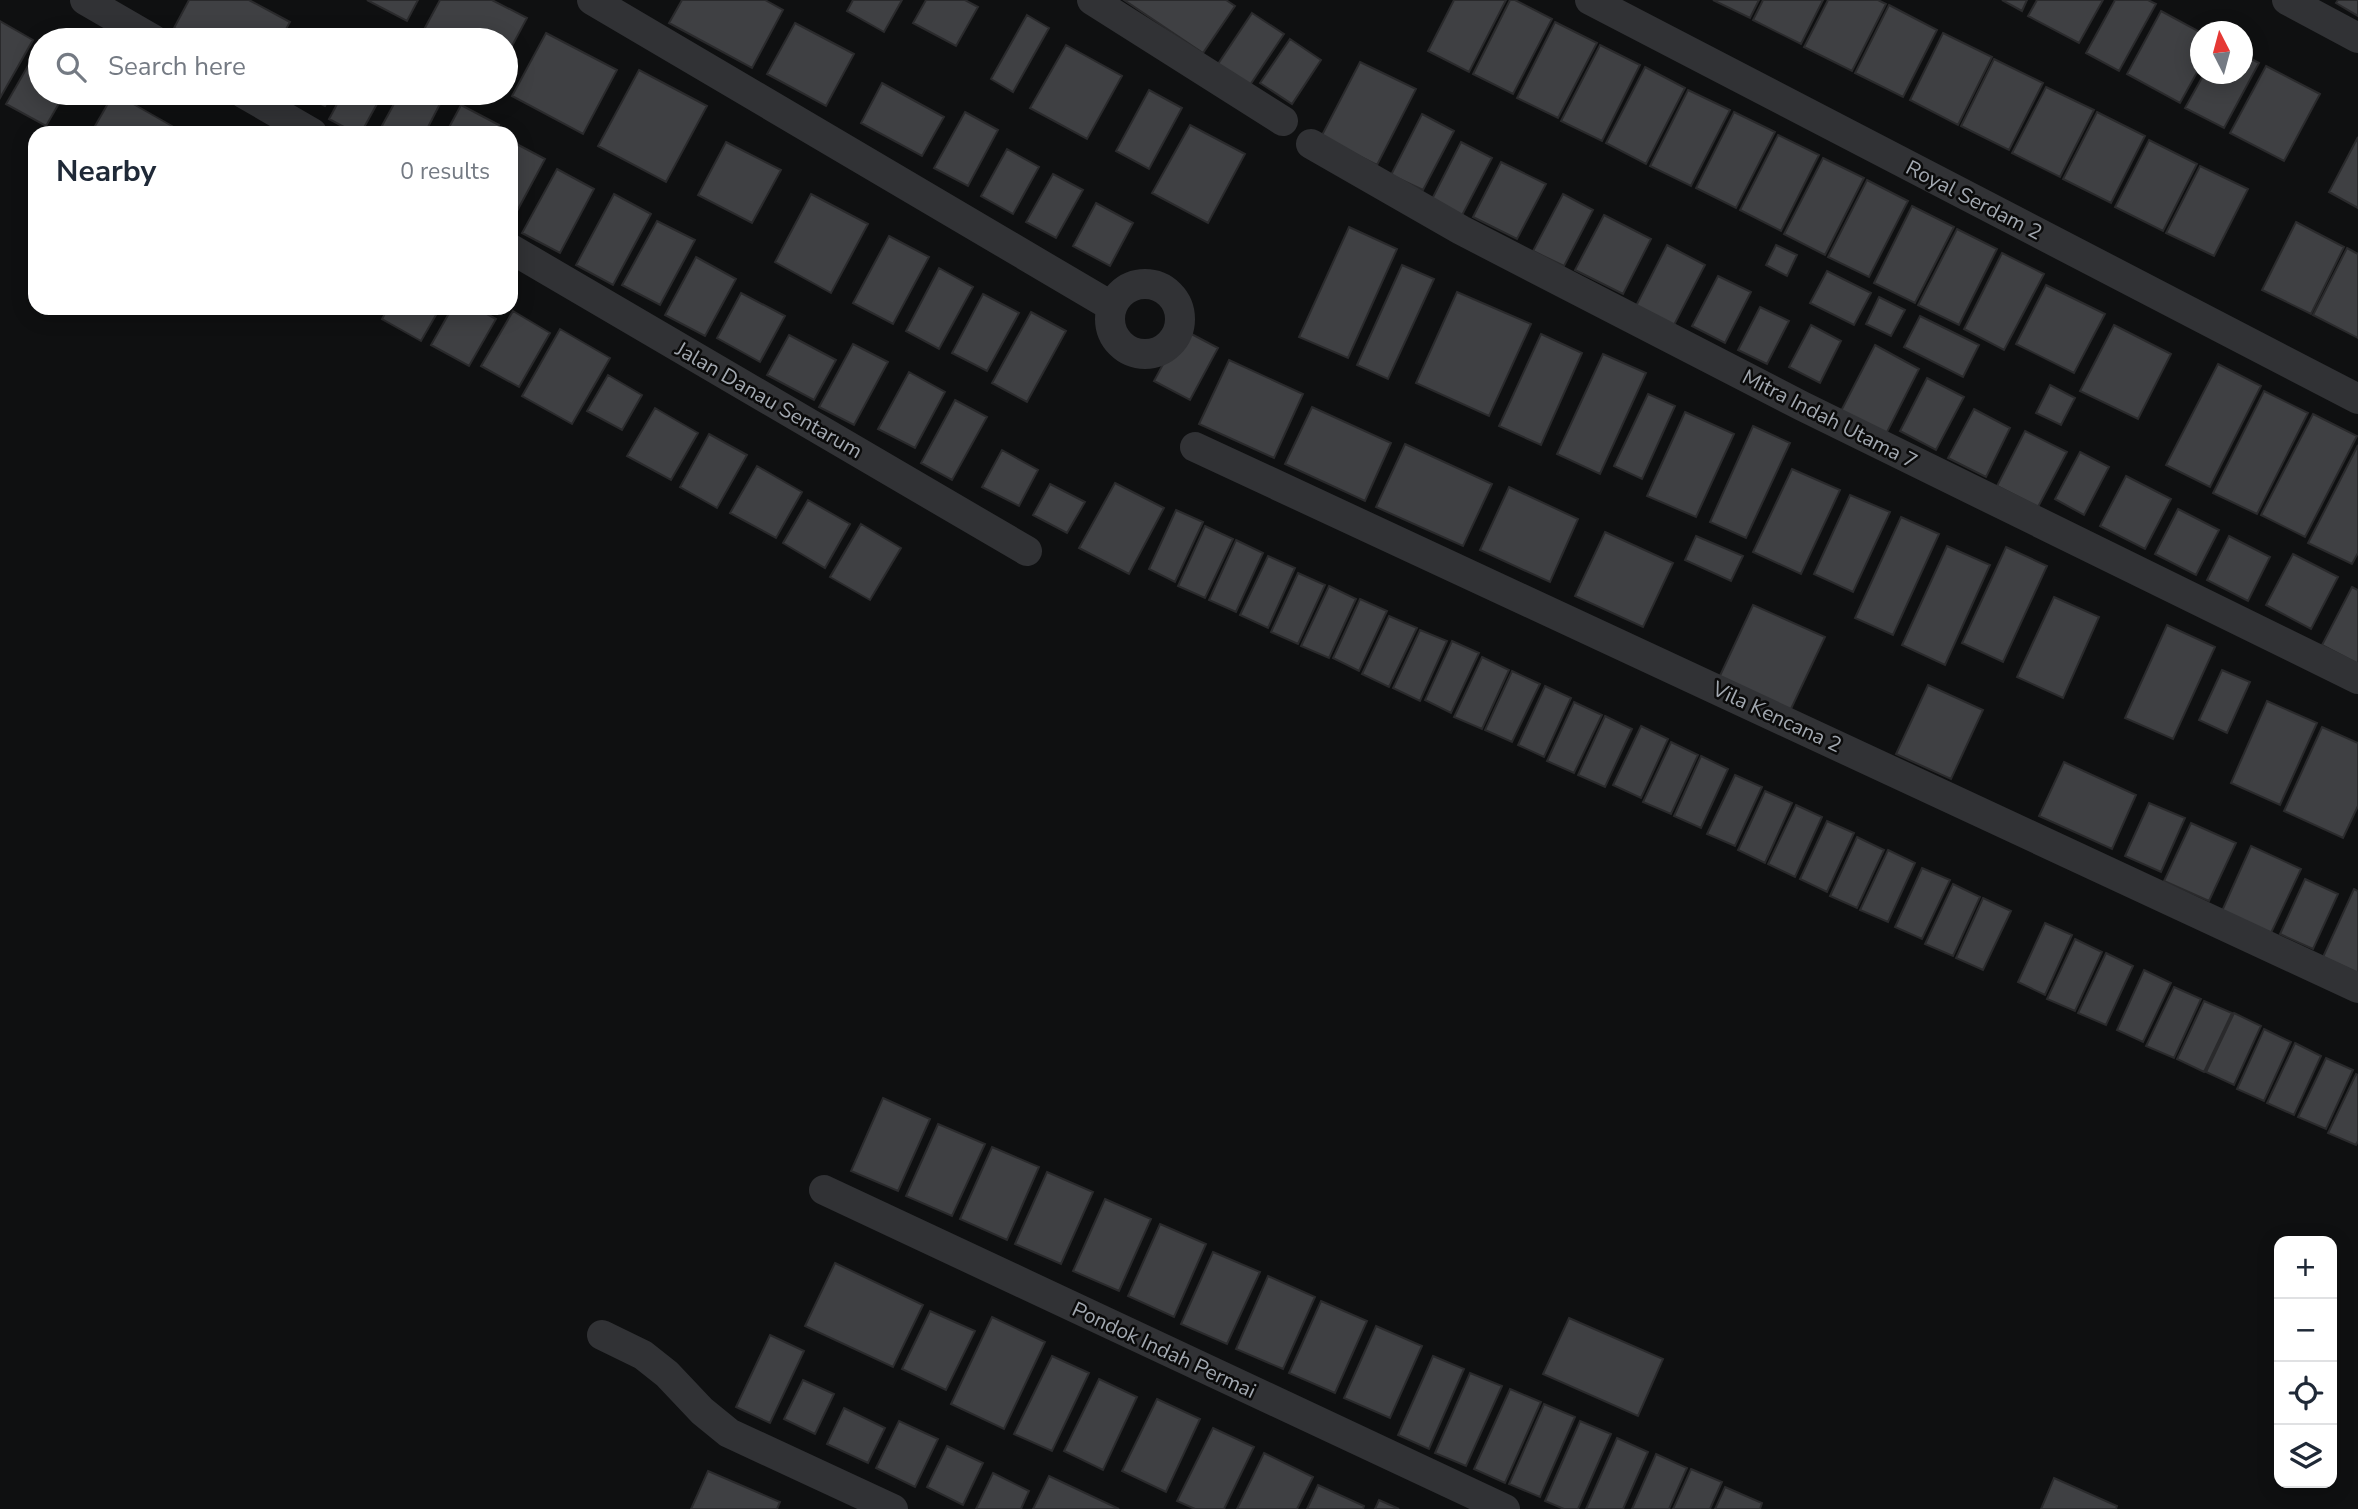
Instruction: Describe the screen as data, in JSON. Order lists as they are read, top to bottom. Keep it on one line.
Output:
{"streets":{"street":["Royal Serdam 2","Jalan Danau Sentarum","Mitra Indah Utama 7","Vila Kencana 2","Pondok Indah Permai"]},"north":"top","page":{"search":"Search here","heading":["Nearby","0 results"],"map_buttons":["+","−"]}}
